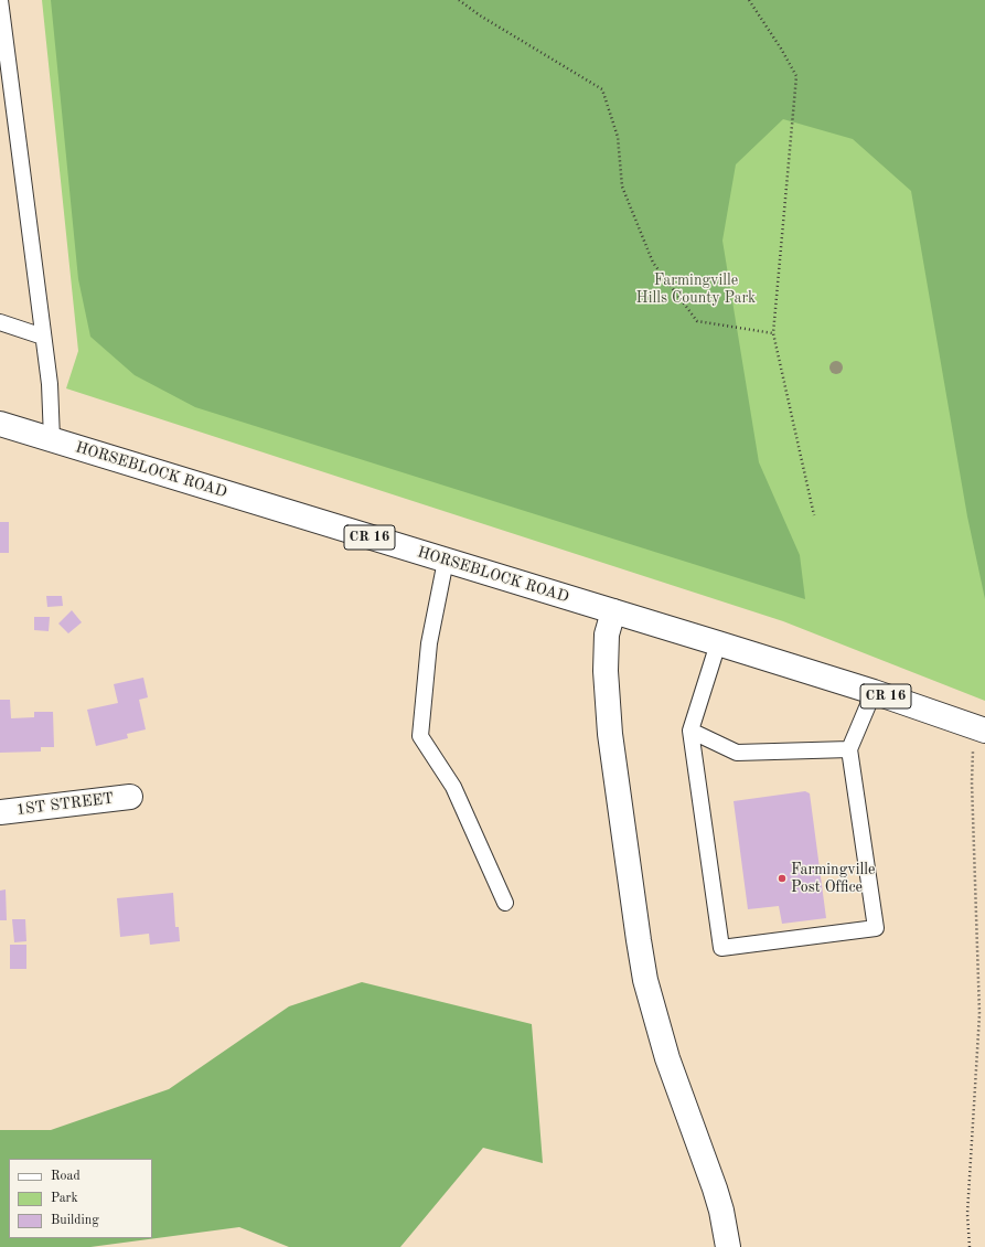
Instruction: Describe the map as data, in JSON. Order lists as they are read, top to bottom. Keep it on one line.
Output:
{"streets":{"main road":["HORSEBLOCK ROAD","CR 16","1ST STREET"]},"parks":["Farmingville Hills County Park"],"places":["Farmingville Post Office"],"legend":["Road","Park","Building"]}
